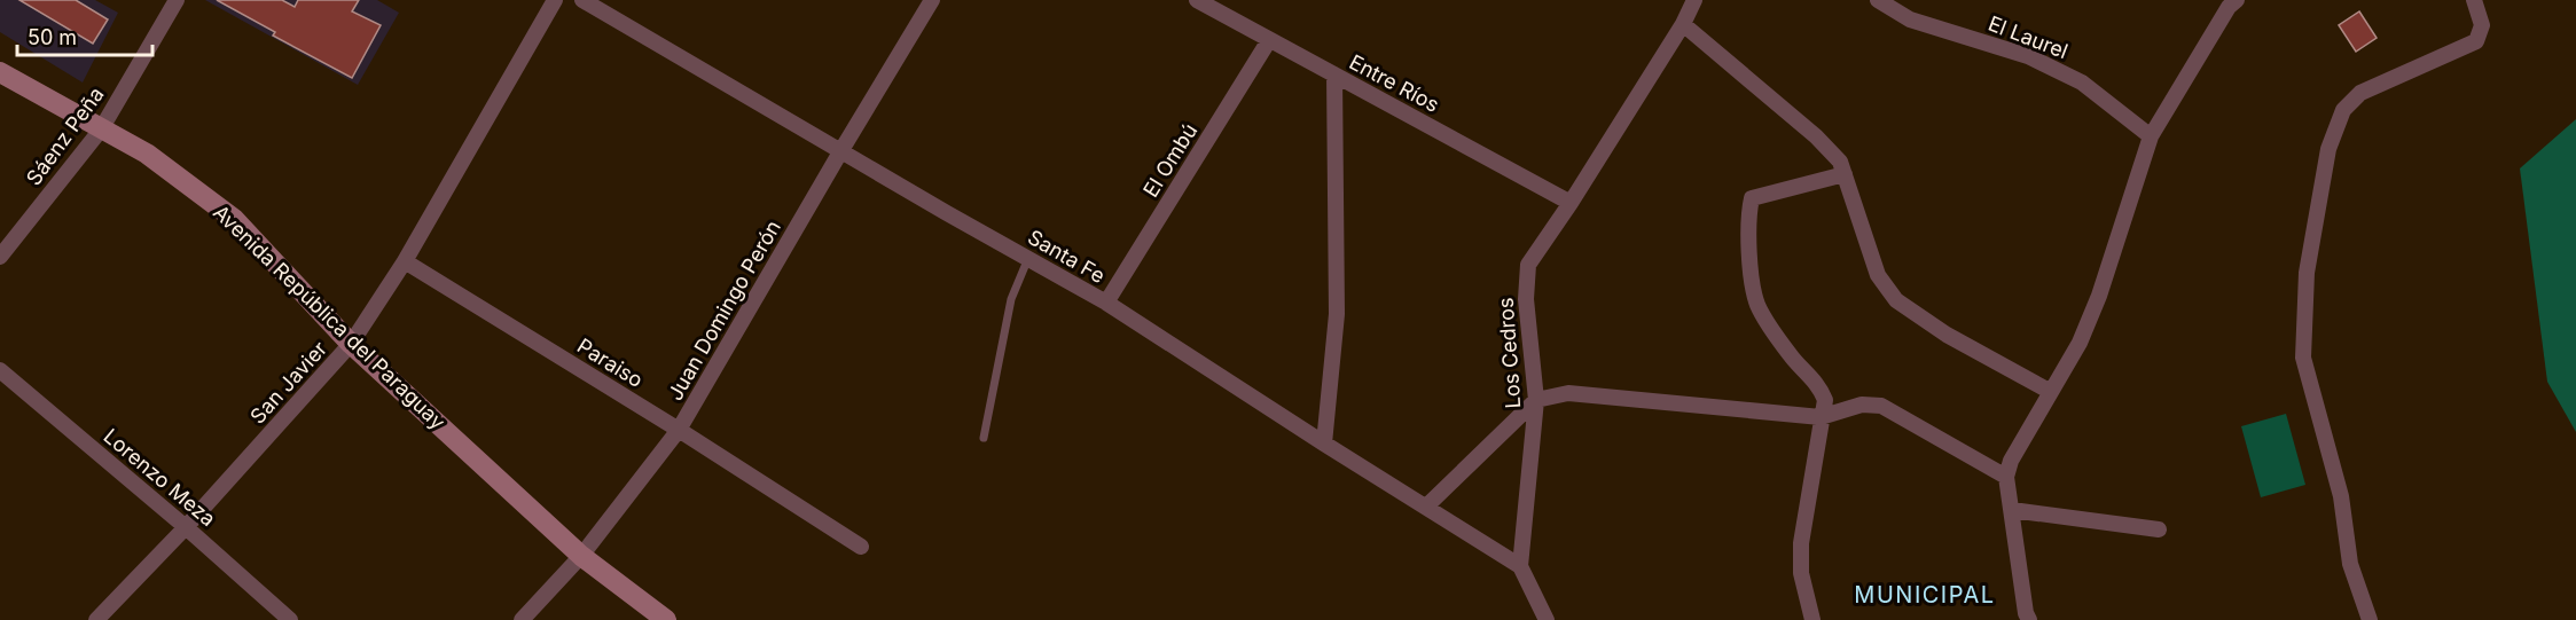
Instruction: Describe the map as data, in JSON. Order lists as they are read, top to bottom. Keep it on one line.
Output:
{"streets":{"main road":["Avenida República del Paraguay"],"street":["El Laurel","Entre Ríos","Sáenz Peña","El Ombú","Santa Fe","Juan Domingo Perón","Los Cedros","Paraiso","San Javier","Lorenzo Meza"]},"crossings":[["Entre Ríos","El Ombú"],["Entre Ríos","Los Cedros"],["Sáenz Peña","Avenida República del Paraguay"],["El Ombú","Santa Fe"],["Santa Fe","Juan Domingo Perón"],["Santa Fe","Los Cedros"],["Juan Domingo Perón","Avenida República del Paraguay"],["Juan Domingo Perón","Paraiso"],["Avenida República del Paraguay","San Javier"],["Paraiso","San Javier"],["San Javier","Lorenzo Meza"]],"districts":["MUNICIPAL"],"scale_bar":"50 m"}
